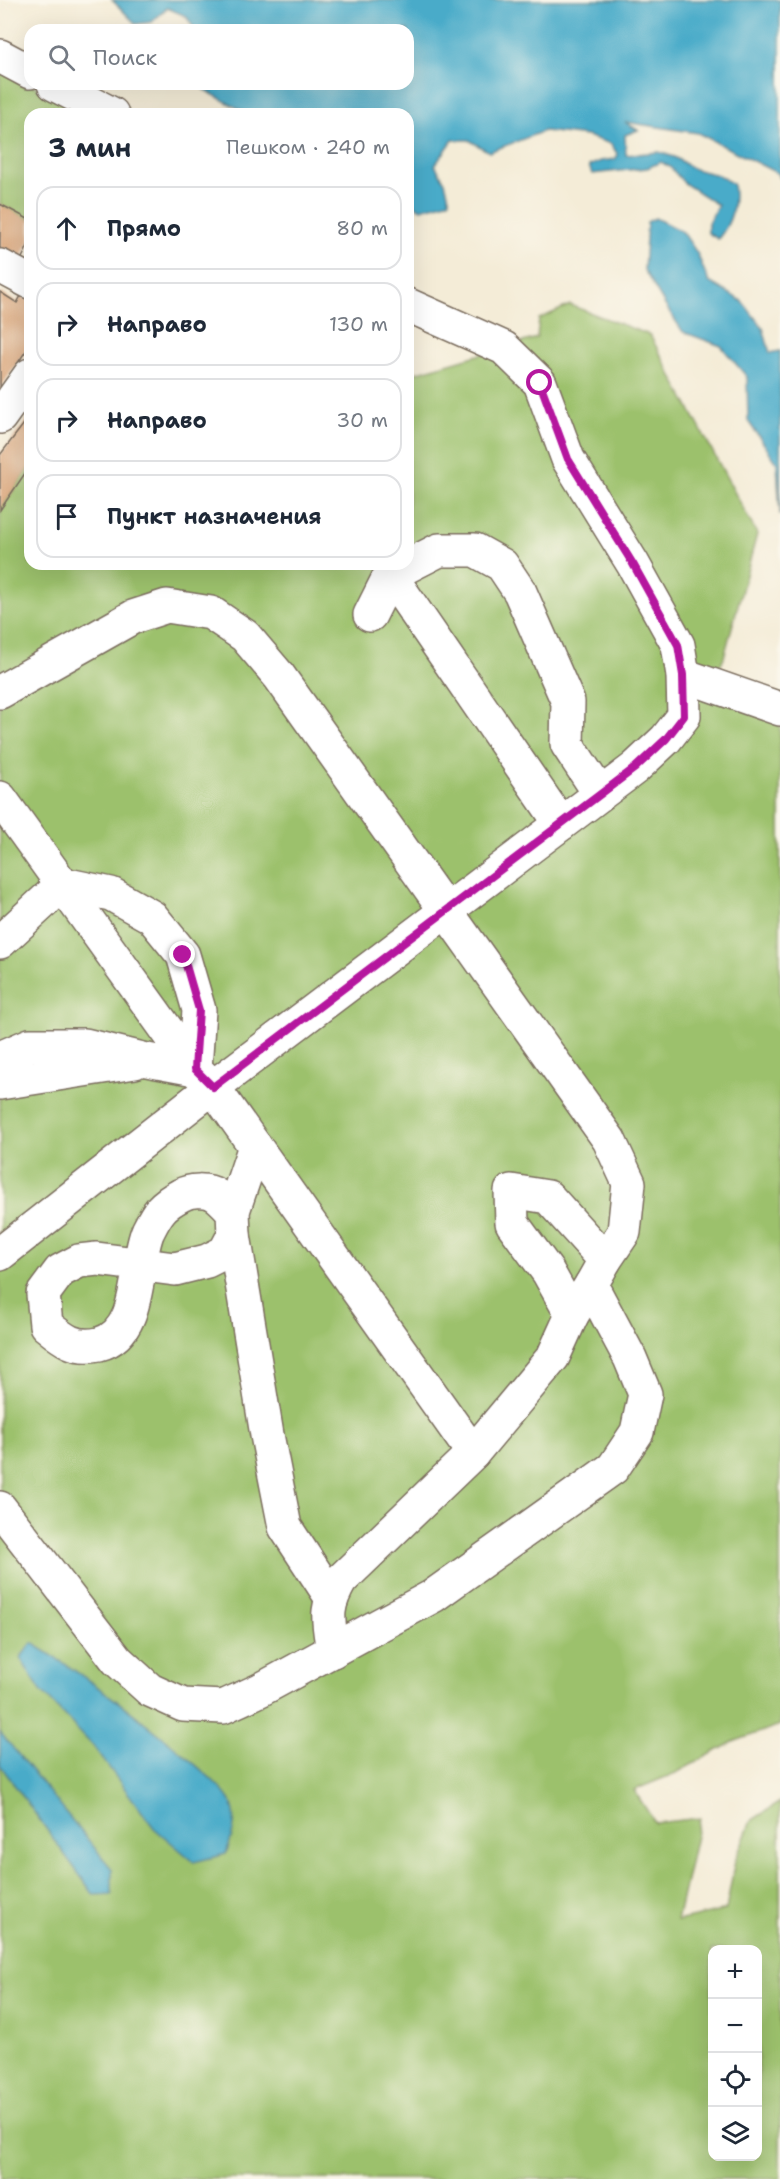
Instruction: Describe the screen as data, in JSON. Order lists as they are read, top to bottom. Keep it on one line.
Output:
{"page":{"search":"Поиск","heading":["3 мин","Пешком · 240 m"],"list":[["Прямо","80 m"],["Направо","130 m"],["Направо","30 m"],"Пункт назначения"],"map_buttons":["+","−"]}}
